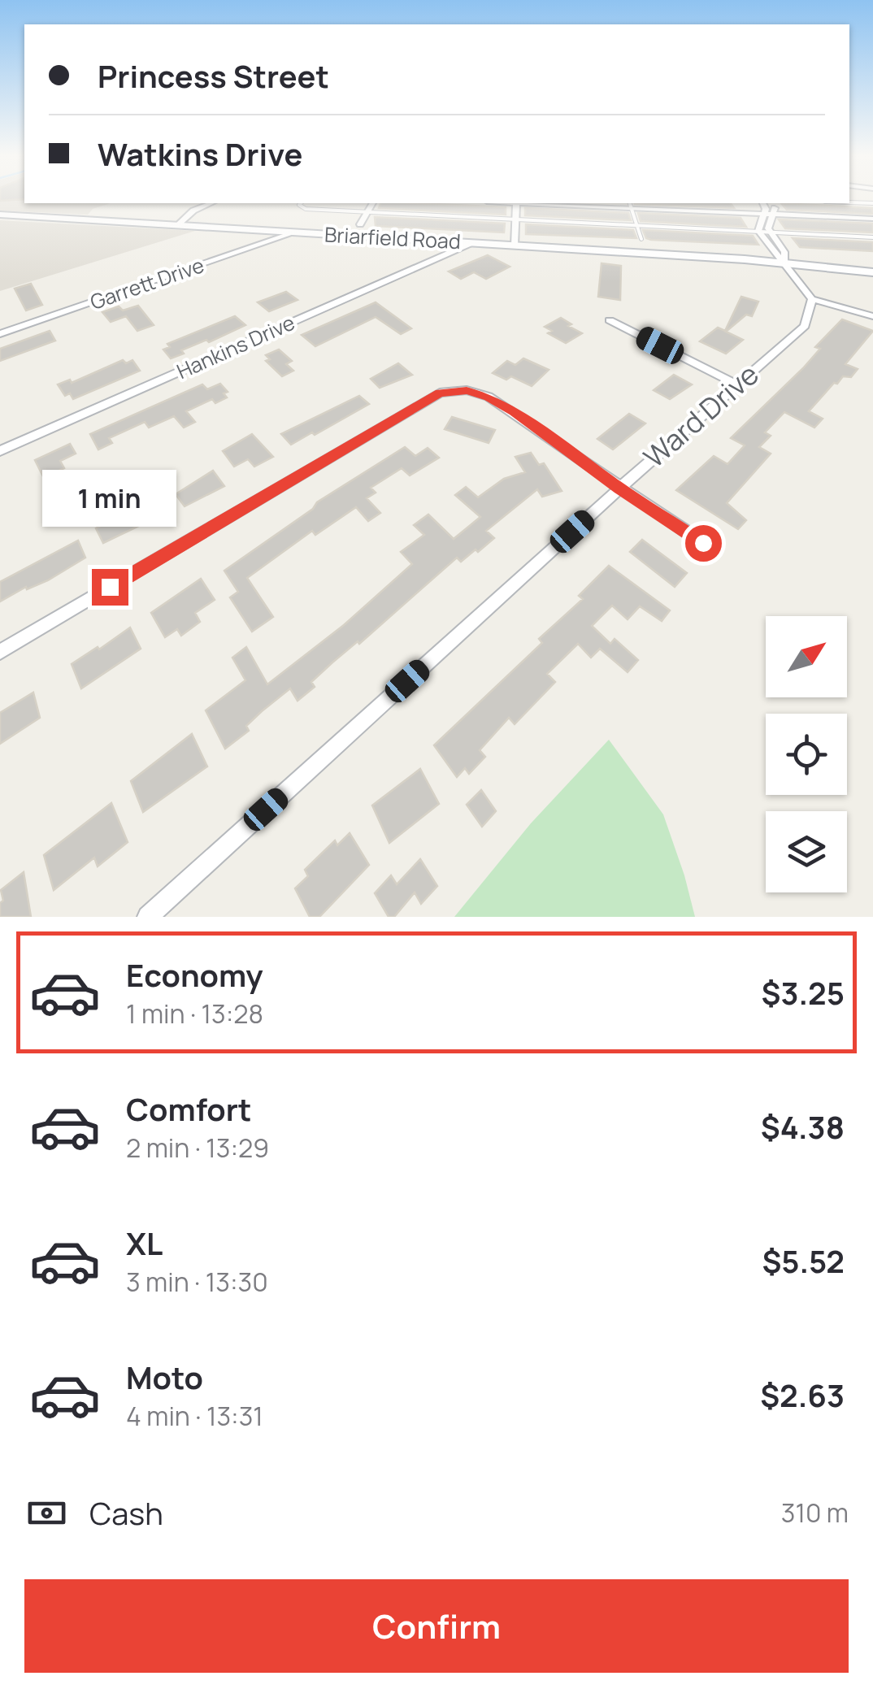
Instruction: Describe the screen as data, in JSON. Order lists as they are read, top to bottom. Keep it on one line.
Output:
{"streets":{"main road":["Briarfield Road"],"street":["Garrett Drive","Hankins Drive","Ward Drive"]},"crossings":[["Briarfield Road","Garrett Drive"],["Briarfield Road","Hankins Drive"]],"north":"top right","page":{"banner":["Princess Street","Watkins Drive"],"bubble":"1 min","list":[{"name":"Economy","note":"1 min · 13:28","value":"$3.25"},{"name":"Comfort","note":"2 min · 13:29","value":"$4.38"},{"name":"XL","note":"3 min · 13:30","value":"$5.52"},{"name":"Moto","note":"4 min · 13:31","value":"$2.63"}],"pay":["Cash","310 m"],"buttons":"Confirm"}}
